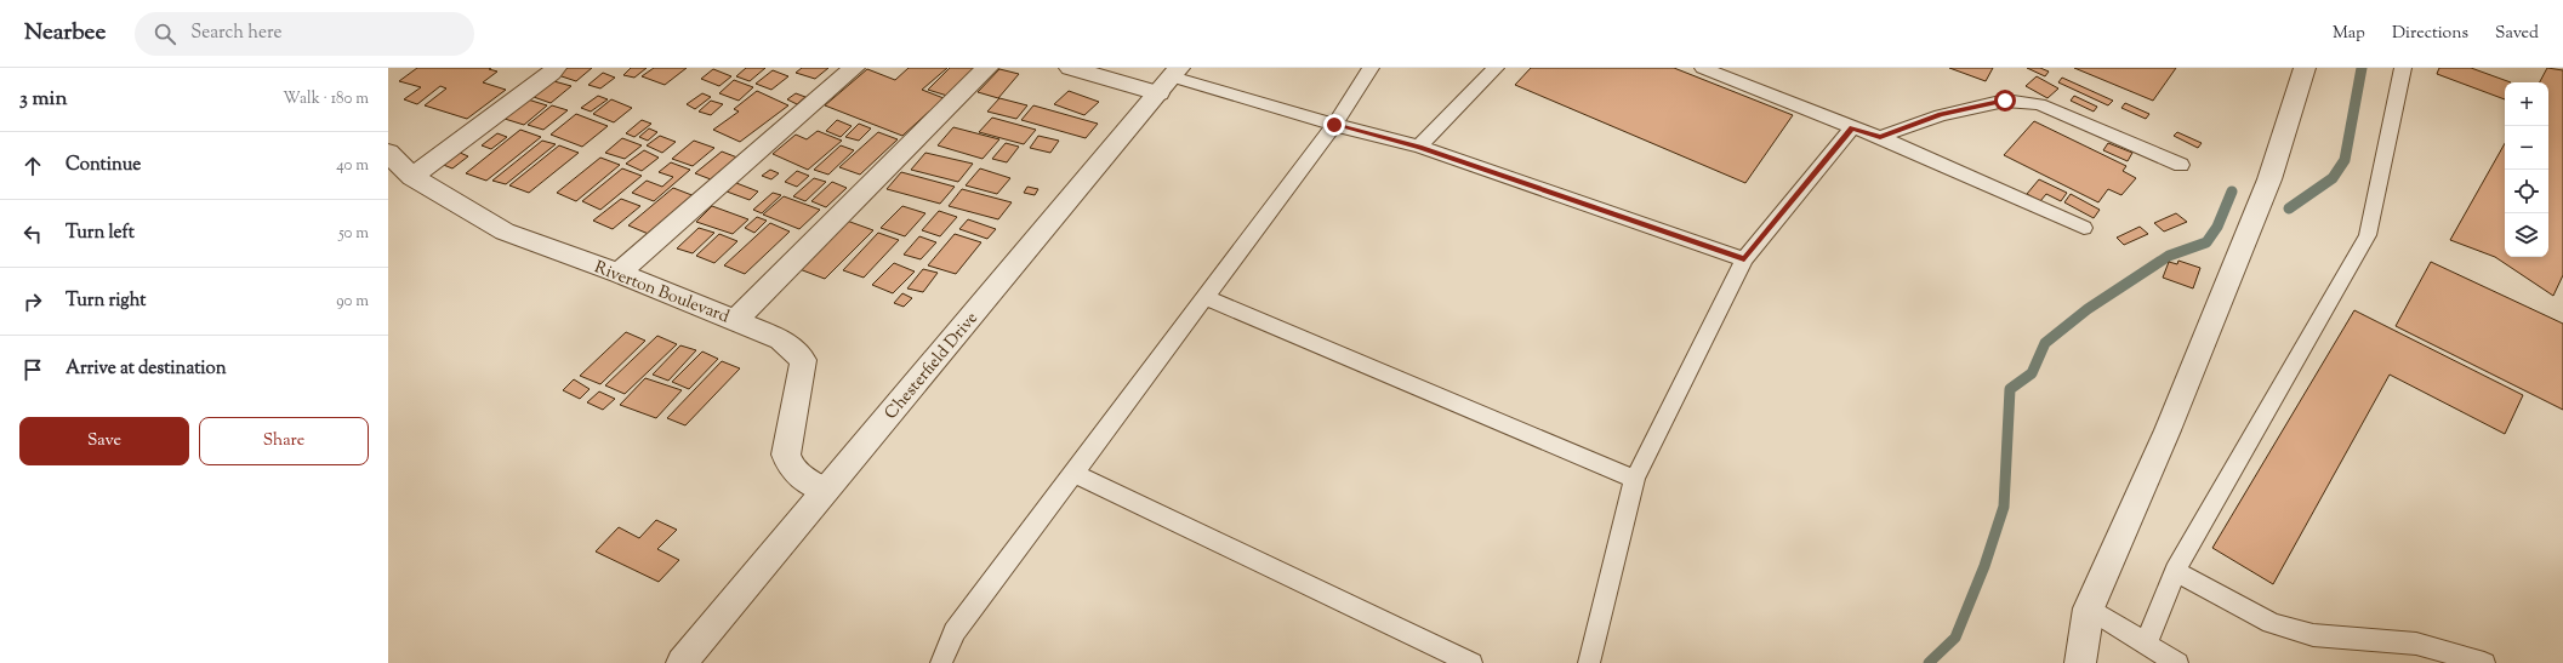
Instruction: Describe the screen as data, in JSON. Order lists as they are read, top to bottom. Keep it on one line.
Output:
{"streets":{"street":["Riverton Boulevard","Chesterfield Drive"]},"crossings":[["Riverton Boulevard","Chesterfield Drive"]],"page":{"header":"Nearbee","search":"Search here","nav":["Map","Directions","Saved"],"heading":["3 min","Walk · 180 m"],"map_buttons":["+","−"],"list":[["Continue","40 m"],["Turn left","50 m"],["Turn right","90 m"],"Arrive at destination"],"buttons":["Save","Share"]}}
